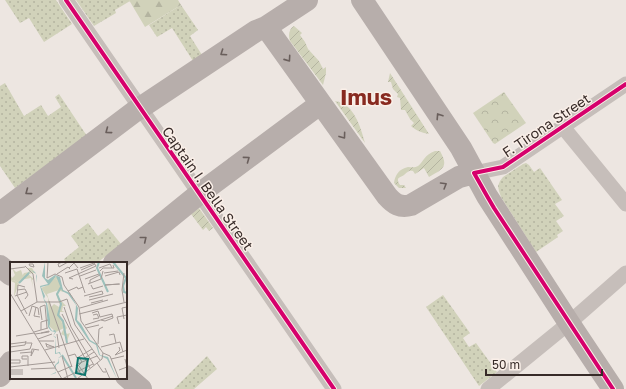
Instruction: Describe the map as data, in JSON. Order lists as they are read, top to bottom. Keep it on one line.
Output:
{"streets":{"main road":["F. Tirona Street"],"street":["Captain I. Bella Street"]},"districts":["Imus"],"scale_bar":"50 m"}
